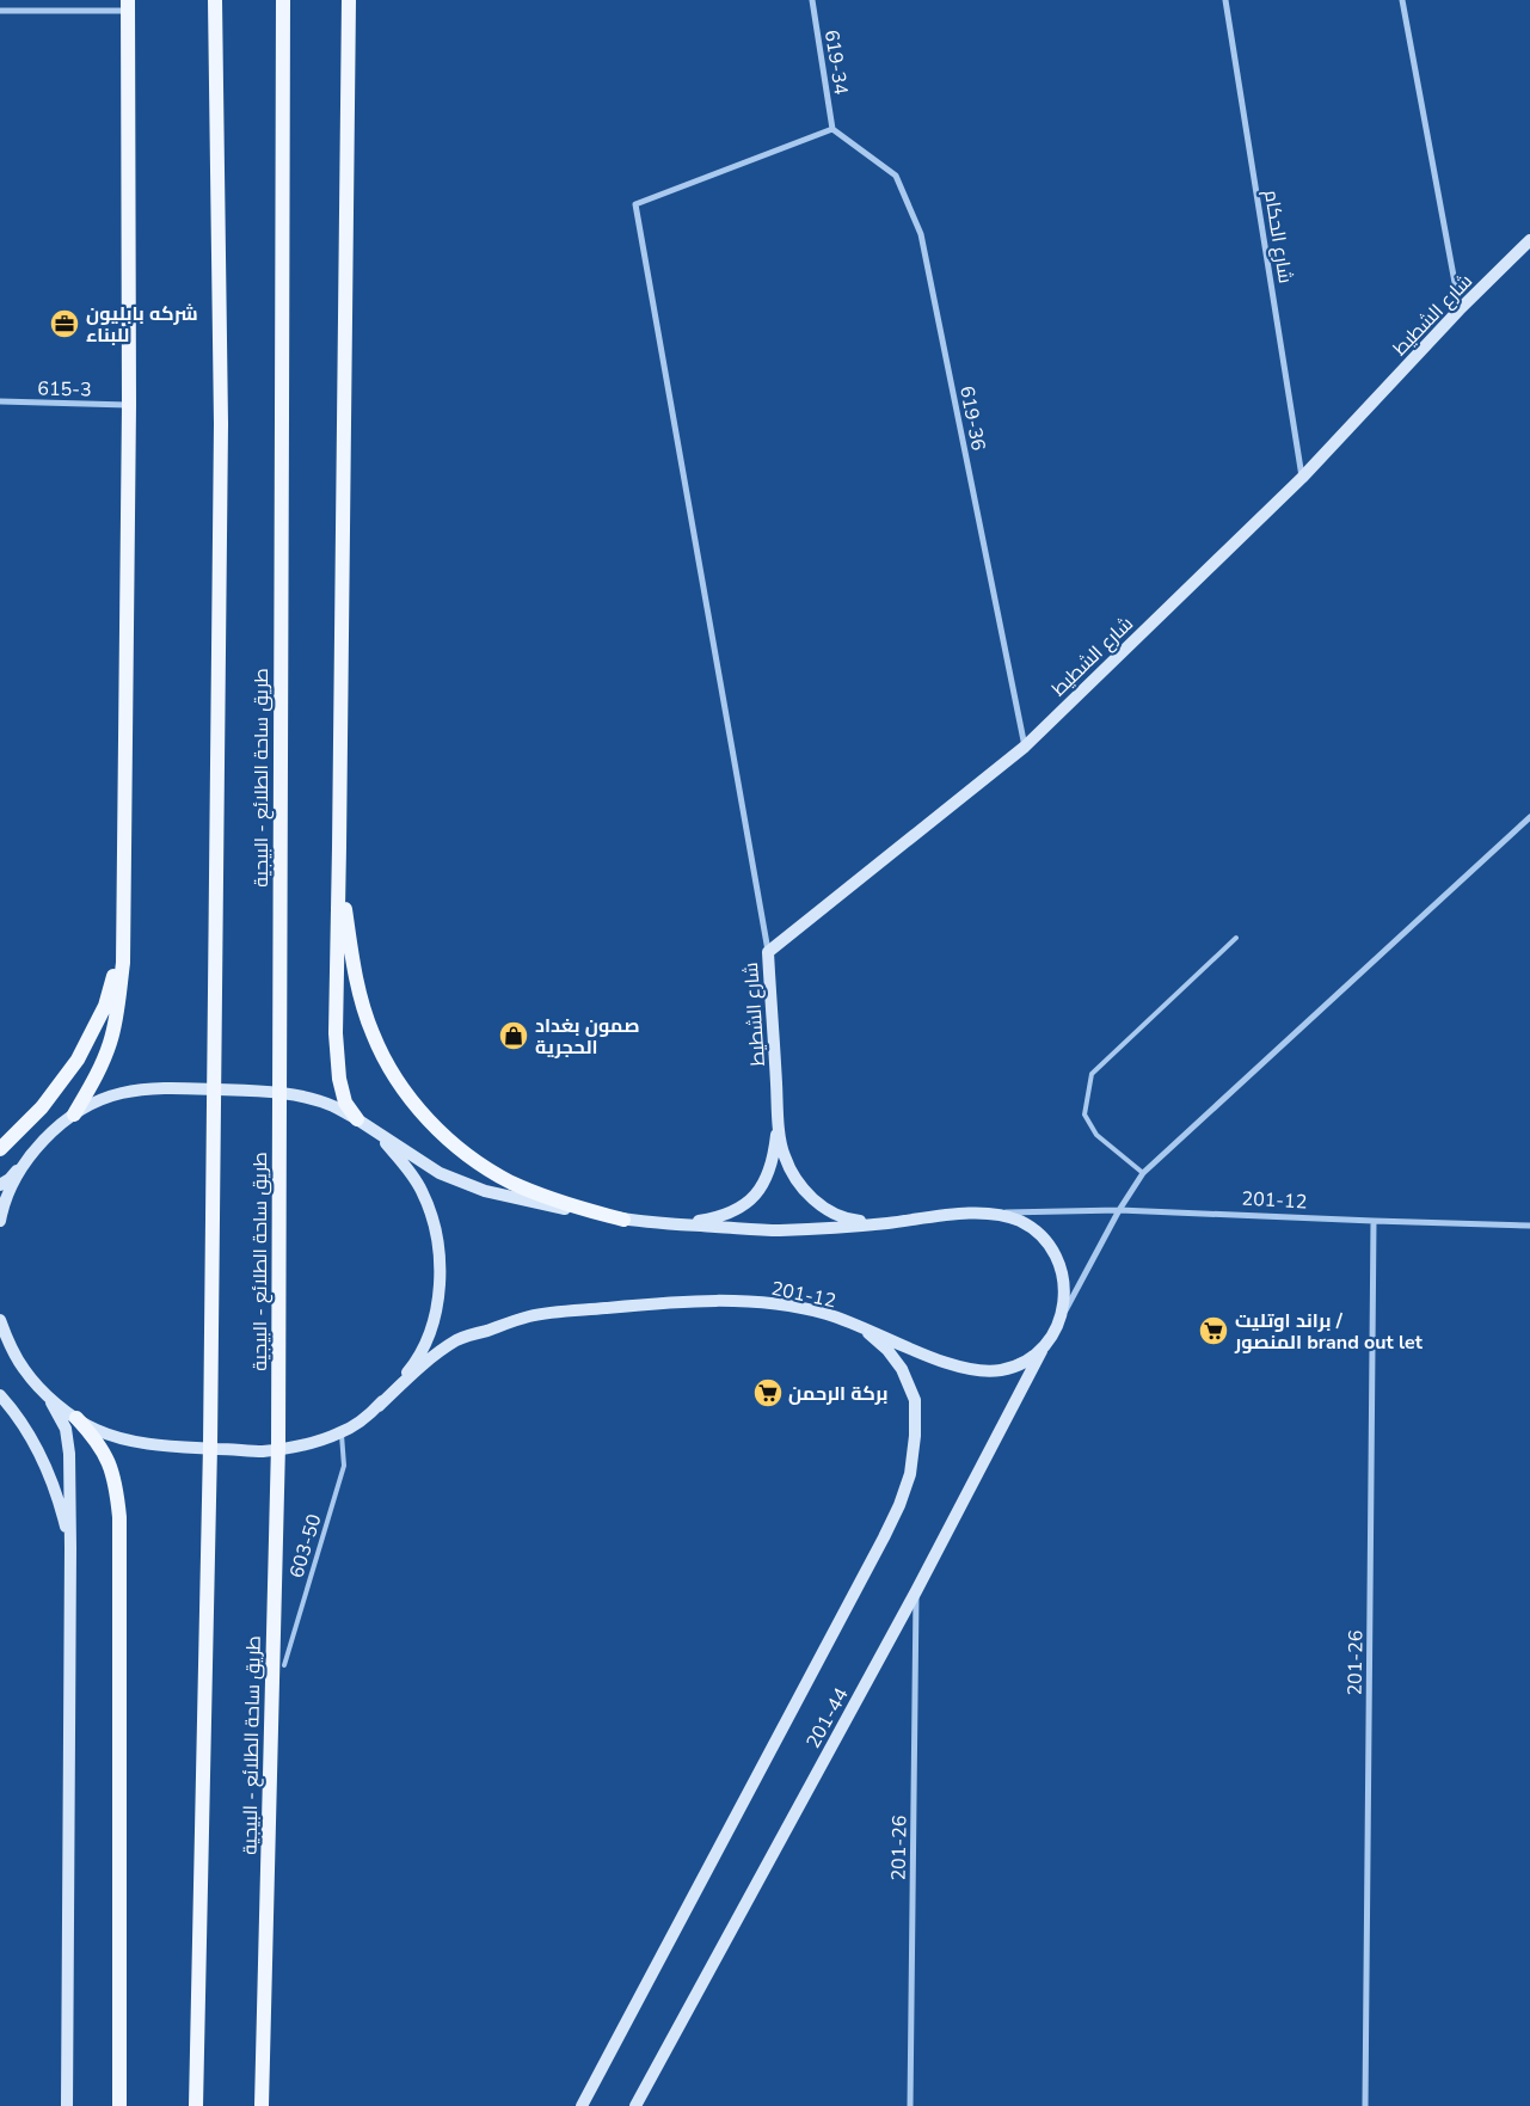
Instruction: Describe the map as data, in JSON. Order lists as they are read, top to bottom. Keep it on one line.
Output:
{"streets":{"main road":["شارع الشطيط","طريق ساحة الطلائع - البيجية","201-12","201-44"],"street":["619-34","شارع الحكام","615-3","619-36","201-26"],"lane":["603-50"]},"crossings":[["619-34","619-36"],["شارع الحكام","شارع الشطيط"],["شارع الشطيط","619-36"],["201-12","201-26"],["201-12","201-44"],["201-26","201-44"]],"places":{"office":["شركه بابليون للبناء"],"shop":["صمون بغداد الحجرية"],"supermarket":["براند اوتليت / المنصور brand out let","بركة الرحمن"]}}
